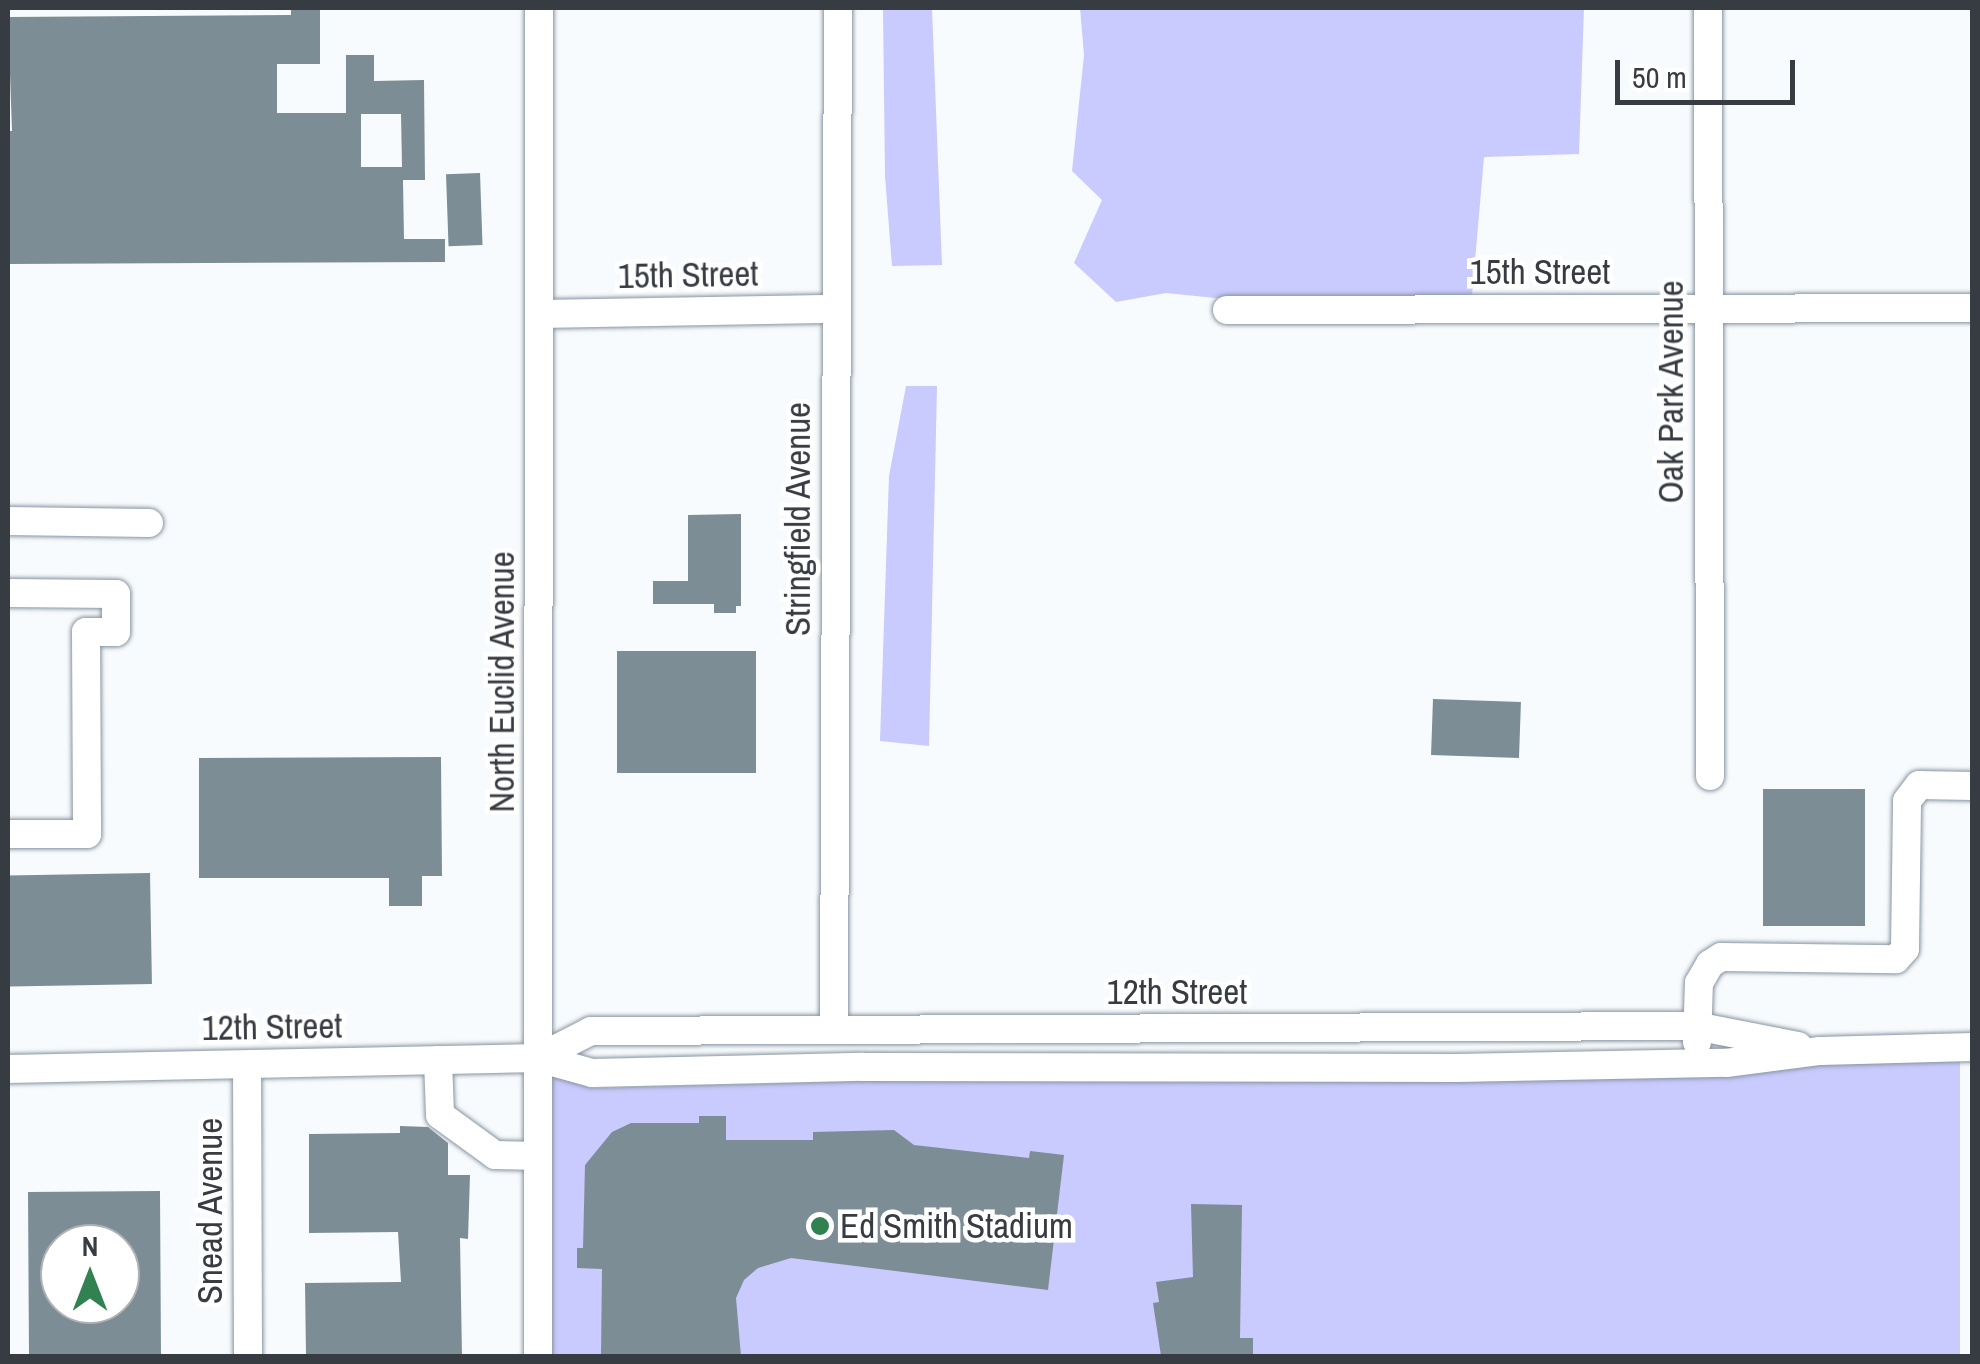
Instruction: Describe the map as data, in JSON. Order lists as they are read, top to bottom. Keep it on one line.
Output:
{"streets":{"street":["15th Street","Oak Park Avenue","Stringfield Avenue","North Euclid Avenue","12th Street","Snead Avenue"]},"crossings":[["15th Street","Oak Park Avenue"],["15th Street","Stringfield Avenue"],["15th Street","North Euclid Avenue"],["Stringfield Avenue","12th Street"],["North Euclid Avenue","12th Street"],["12th Street","Snead Avenue"]],"places":["Ed Smith Stadium"],"scale_bar":"50 m","north":"top"}
